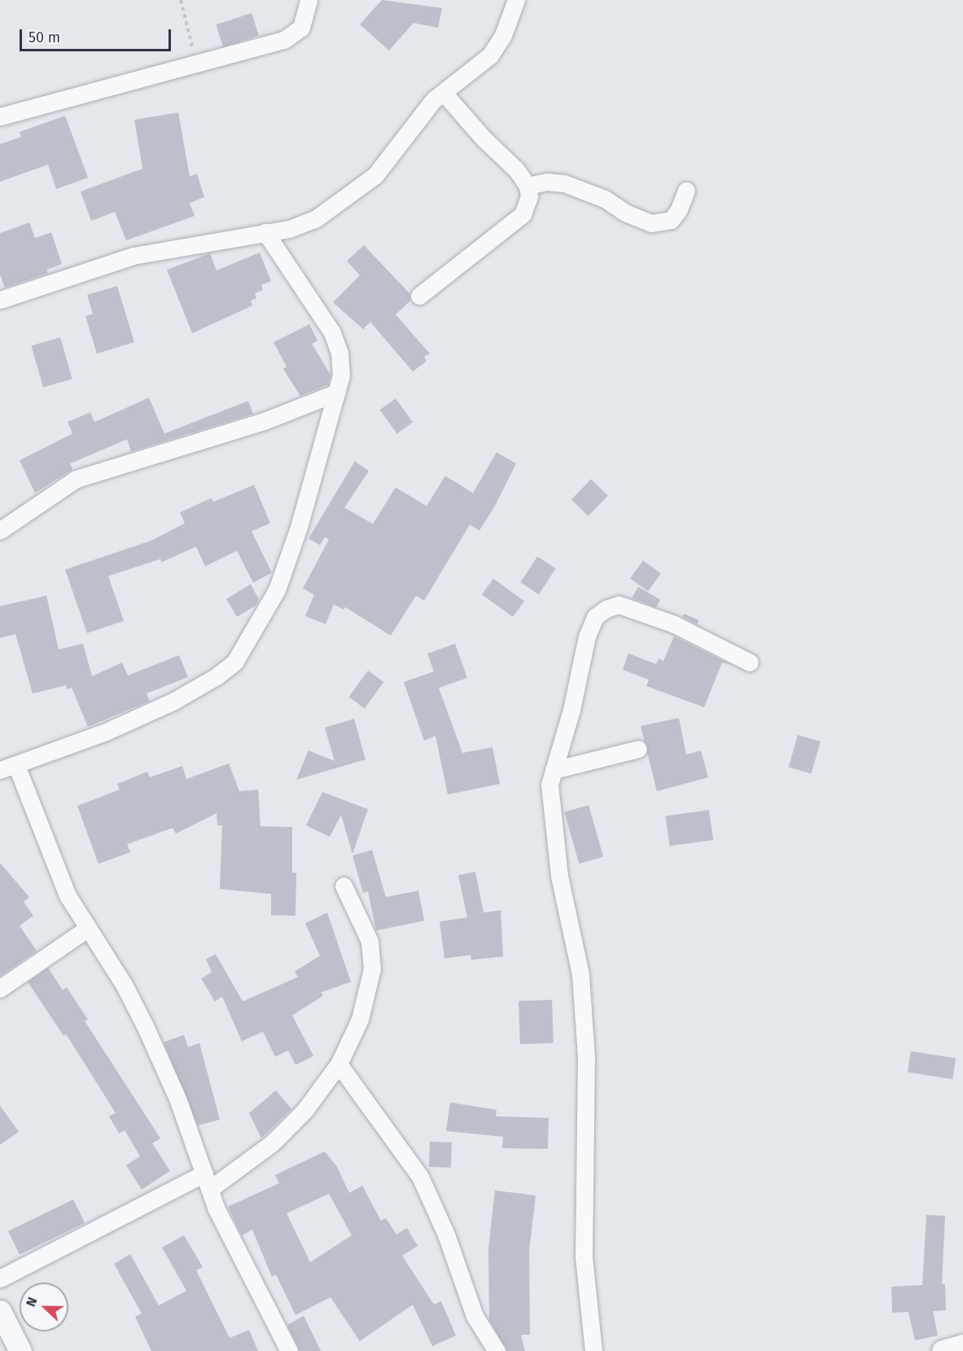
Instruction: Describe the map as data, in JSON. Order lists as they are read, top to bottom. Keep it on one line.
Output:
{"scale_bar":"50 m","north":"left"}
